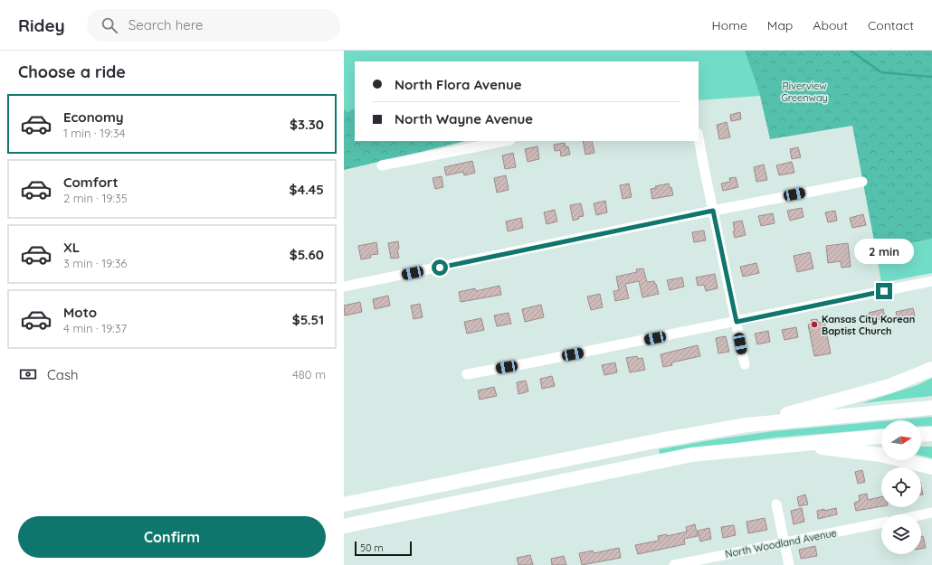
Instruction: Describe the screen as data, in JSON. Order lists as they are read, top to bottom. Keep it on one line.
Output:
{"streets":{"street":["North Woodland Avenue"]},"parks":["Riverview Greenway"],"places":["Kansas City Korean Baptist Church"],"scale_bar":"50 m","north":"right","page":{"header":"Ridey","search":"Search here","nav":["Home","Map","About","Contact"],"heading":"Choose a ride","banner":["North Flora Avenue","North Wayne Avenue"],"list":[{"name":"Economy","note":"1 min · 19:34","value":"$3.30"},{"name":"Comfort","note":"2 min · 19:35","value":"$4.45"},{"name":"XL","note":"3 min · 19:36","value":"$5.60"},{"name":"Moto","note":"4 min · 19:37","value":"$5.51"}],"bubble":"2 min","pay":["Cash","480 m"],"buttons":"Confirm","scale":"50 m"}}
